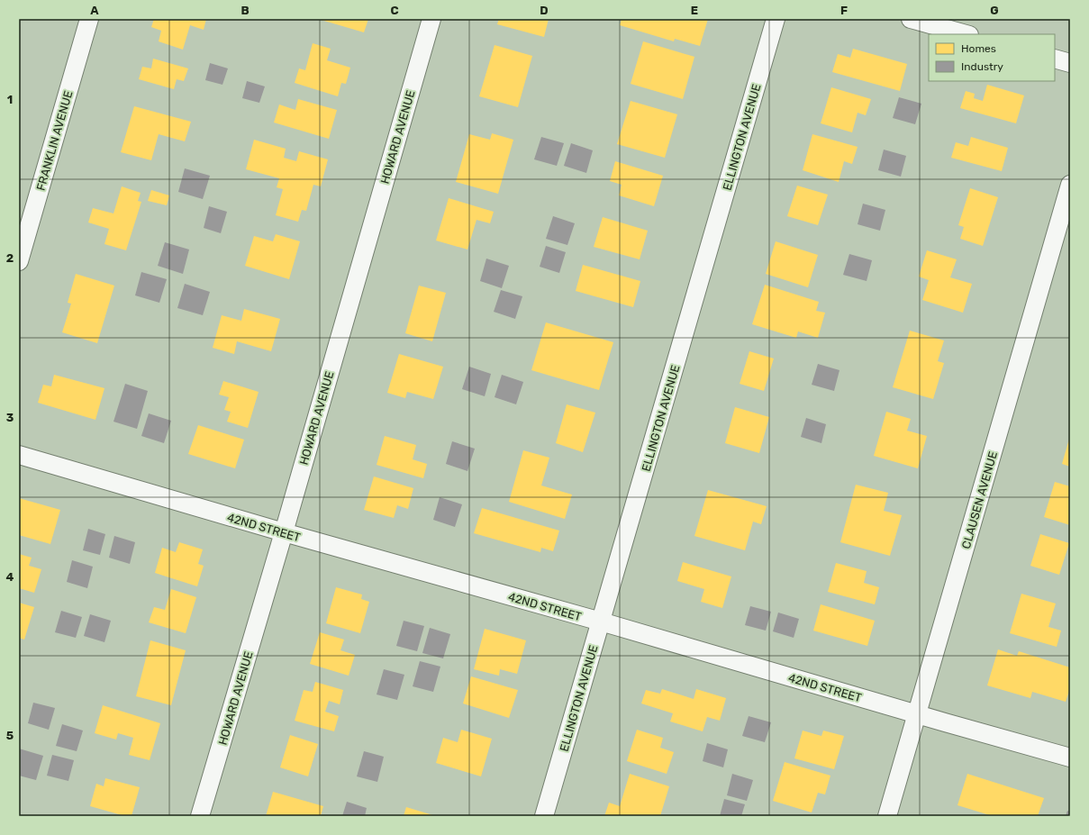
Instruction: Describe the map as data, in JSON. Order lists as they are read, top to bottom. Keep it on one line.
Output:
{"streets":{"street":["HOWARD AVENUE","ELLINGTON AVENUE","FRANKLIN AVENUE","CLAUSEN AVENUE","42ND STREET"]},"crossings":[["HOWARD AVENUE","42ND STREET"],["ELLINGTON AVENUE","42ND STREET"],["CLAUSEN AVENUE","42ND STREET"]],"legend":["Homes","Industry"],"grid":{"columns":["A","B","C","D","E","F","G"],"rows":["1","2","3","4","5"]}}
